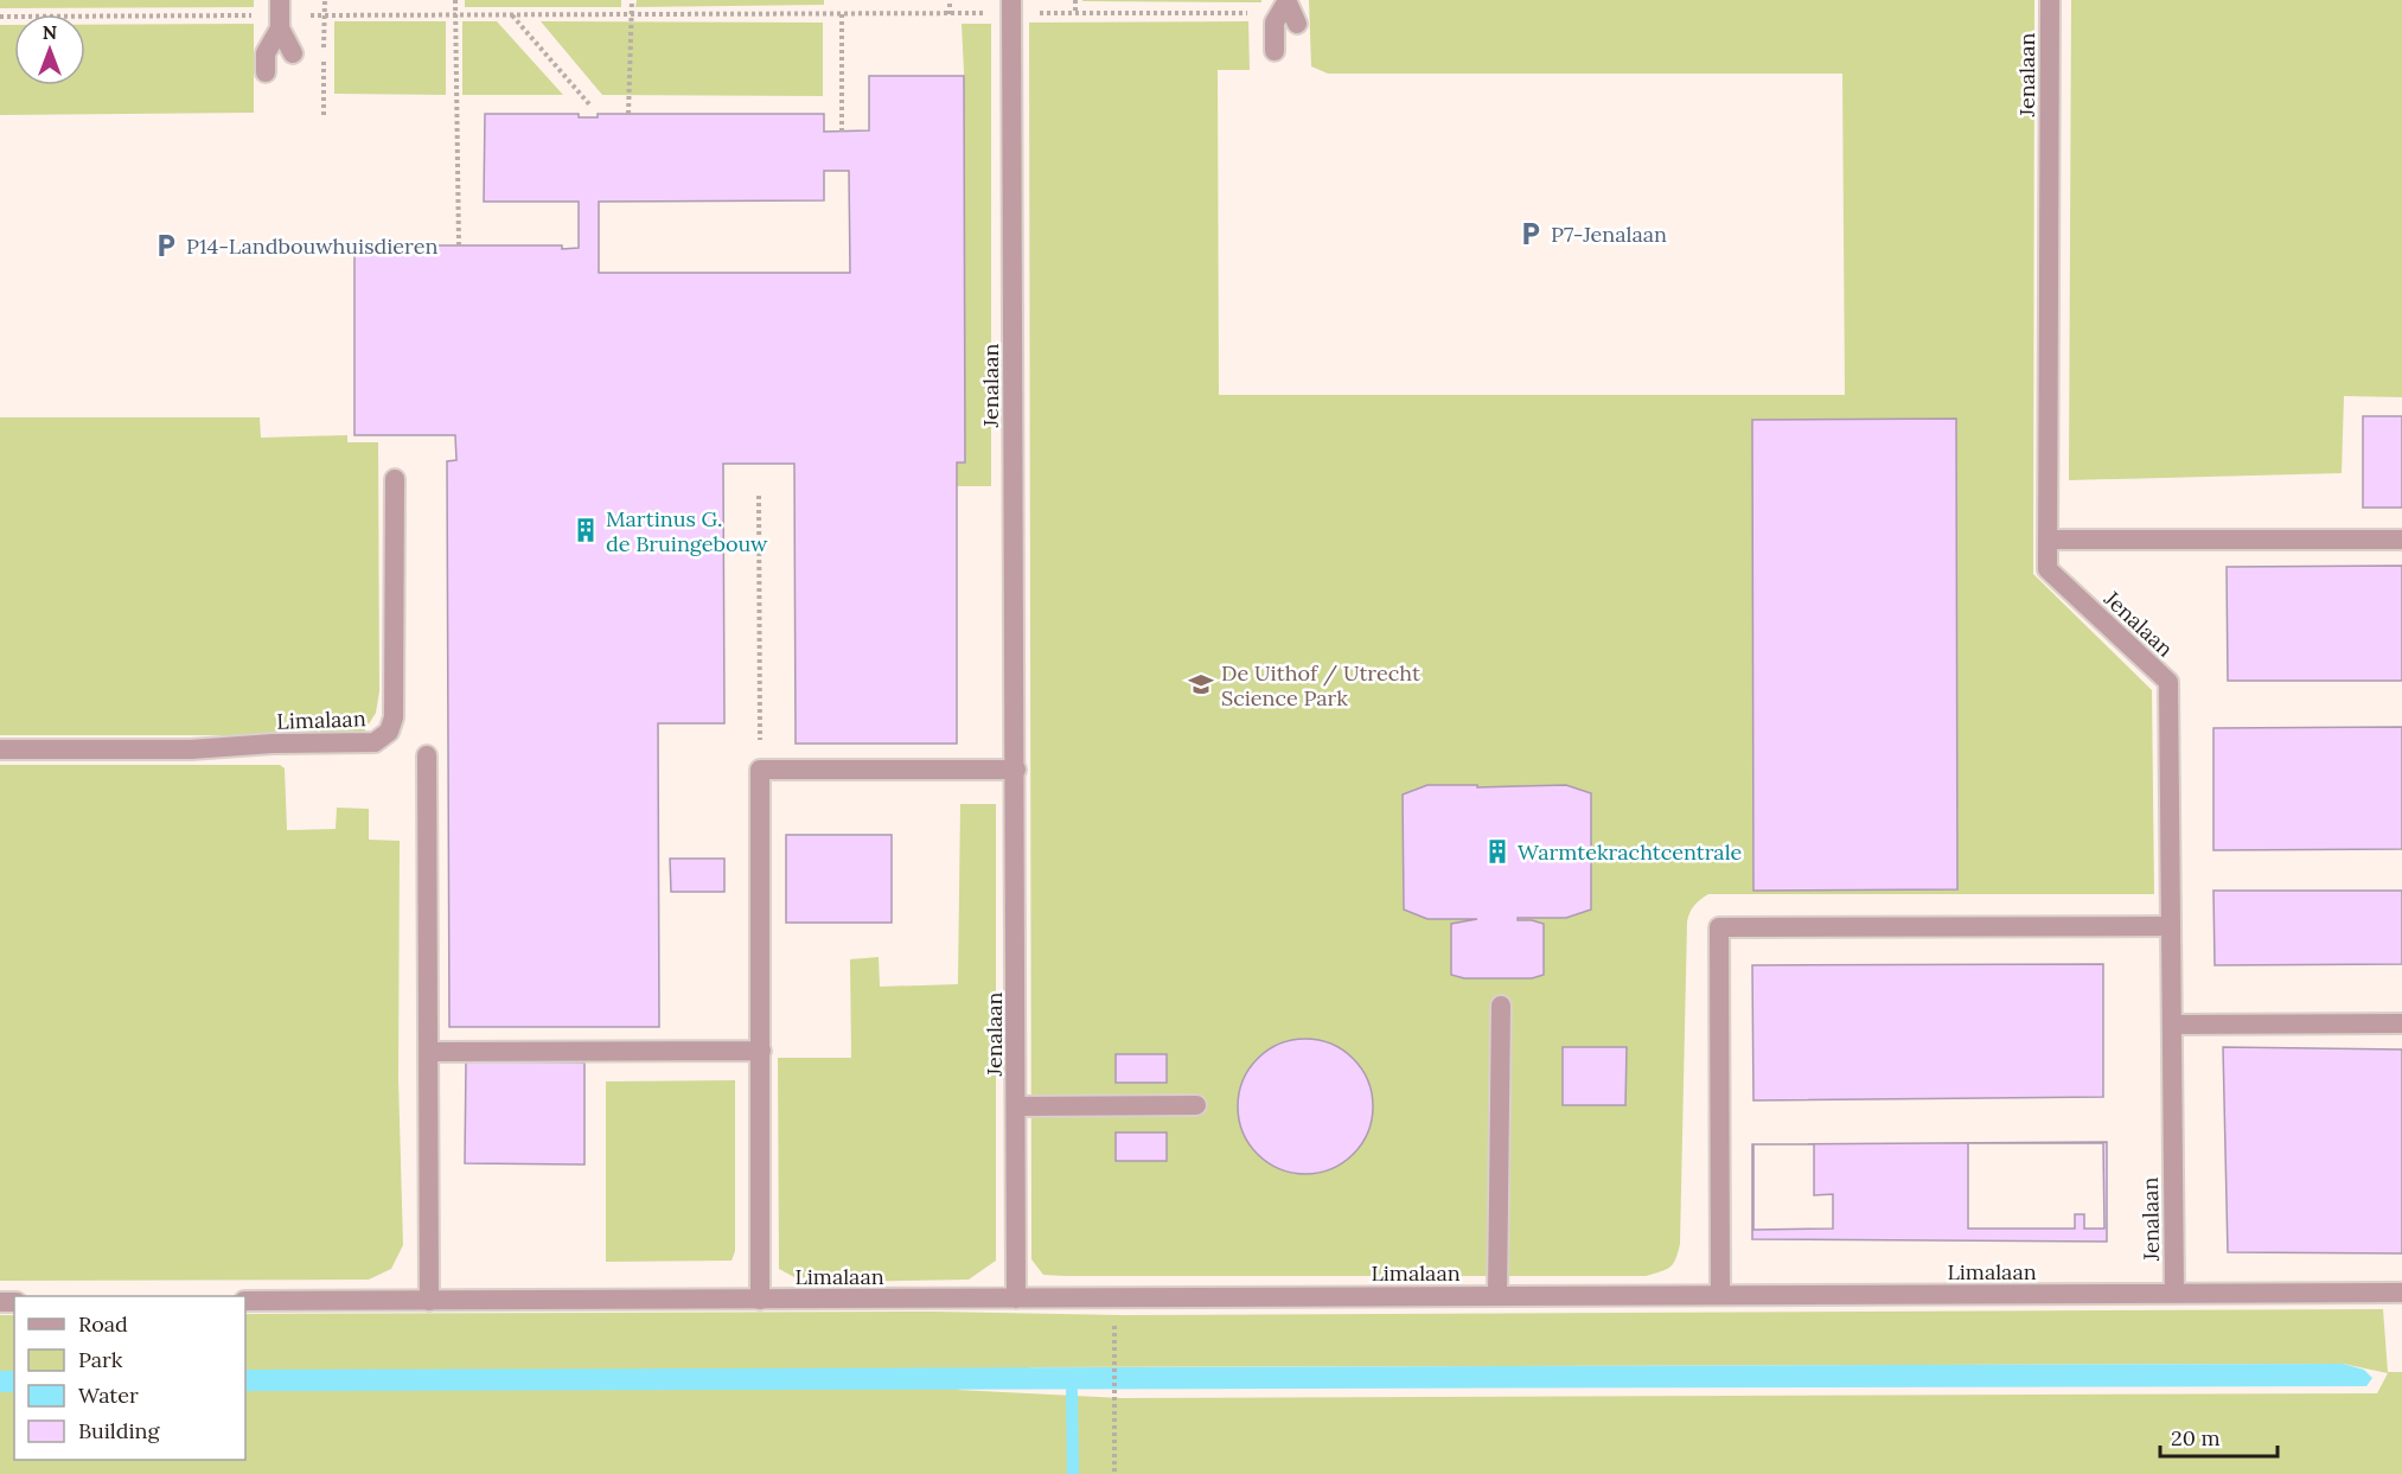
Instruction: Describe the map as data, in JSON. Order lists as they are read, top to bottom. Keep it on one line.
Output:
{"streets":{"street":["Jenalaan","Limalaan"]},"crossings":[["Jenalaan","Limalaan"]],"places":{"parking":["P7-Jenalaan","P14-Landbouwhuisdieren"],"building":["Martinus G. de Bruingebouw","Warmtekrachtcentrale"],"school or university":["De Uithof / Utrecht Science Park"]},"legend":["Road","Park","Water","Building"],"scale_bar":"20 m","north":"top"}
